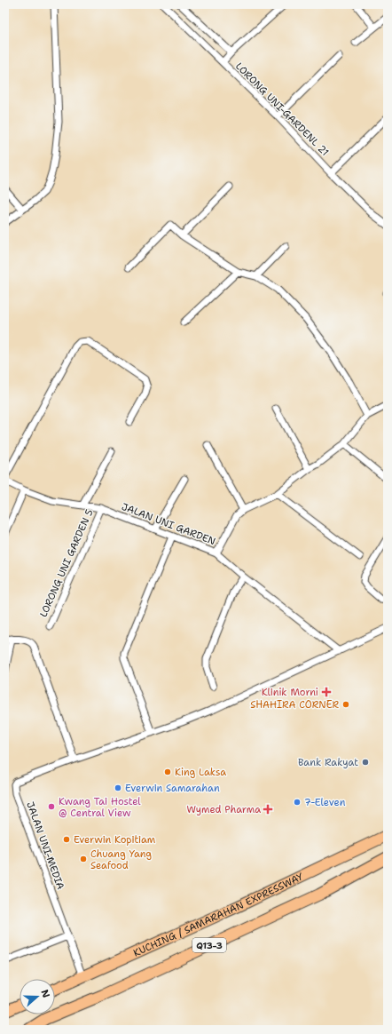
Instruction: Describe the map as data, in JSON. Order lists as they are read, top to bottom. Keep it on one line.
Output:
{"streets":{"highway":["KUCHING / SAMARAHAN EXPRESSWAY","Q13-3"],"street":["LORONG UNI-GARDENL 21","JALAN UNI GARDEN","LORONG UNI GARDEN 5","JALAN UNI-MEDIA"]},"crossings":[["JALAN UNI GARDEN","LORONG UNI GARDEN 5"],["JALAN UNI-MEDIA","KUCHING / SAMARAHAN EXPRESSWAY"]],"places":{"health":["Klinik Morni","Wymed Pharma"],"other":["SHAHIRA CORNER","Bank Rakyat","King Laksa","Everwin Samarahan","7-Eleven","Kwang Tai Hostel @ Central View","Everwin Kopitiam","Chuang Yang Seafood"]},"north":"right"}
